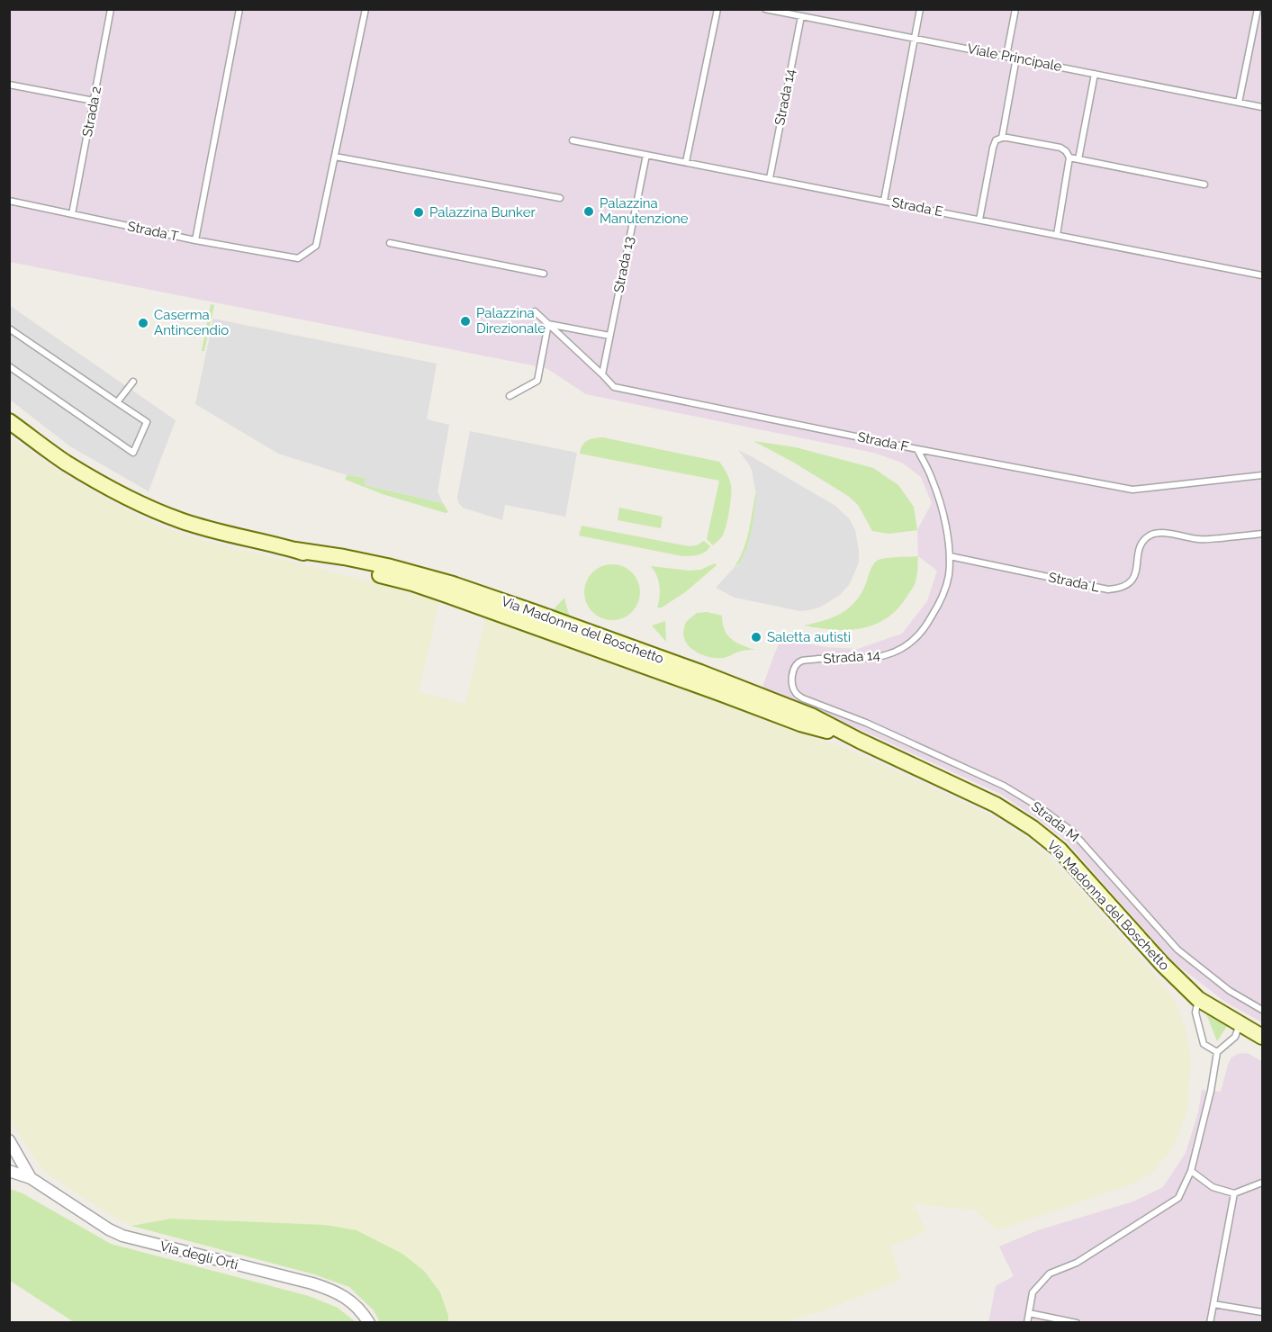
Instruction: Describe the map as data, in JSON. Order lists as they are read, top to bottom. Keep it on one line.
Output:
{"streets":{"main road":["Via Madonna del Boschetto"],"street":["Via degli Orti"],"lane":["Viale Principale","Strada 14","Strada 2","Strada E","Strada T","Strada 13","Strada F","Strada L","Strada M"]},"crossings":[["Viale Principale","Strada 14"],["Strada 14","Strada E"],["Strada 14","Strada F"],["Strada 14","Strada L"],["Strada 14","Strada M"],["Strada 2","Strada T"],["Strada E","Strada 13"],["Strada 13","Strada F"]],"places":["Palazzina Manutenzione","Palazzina Bunker","Palazzina Direzionale","Caserma Antincendio","Saletta autisti"]}
